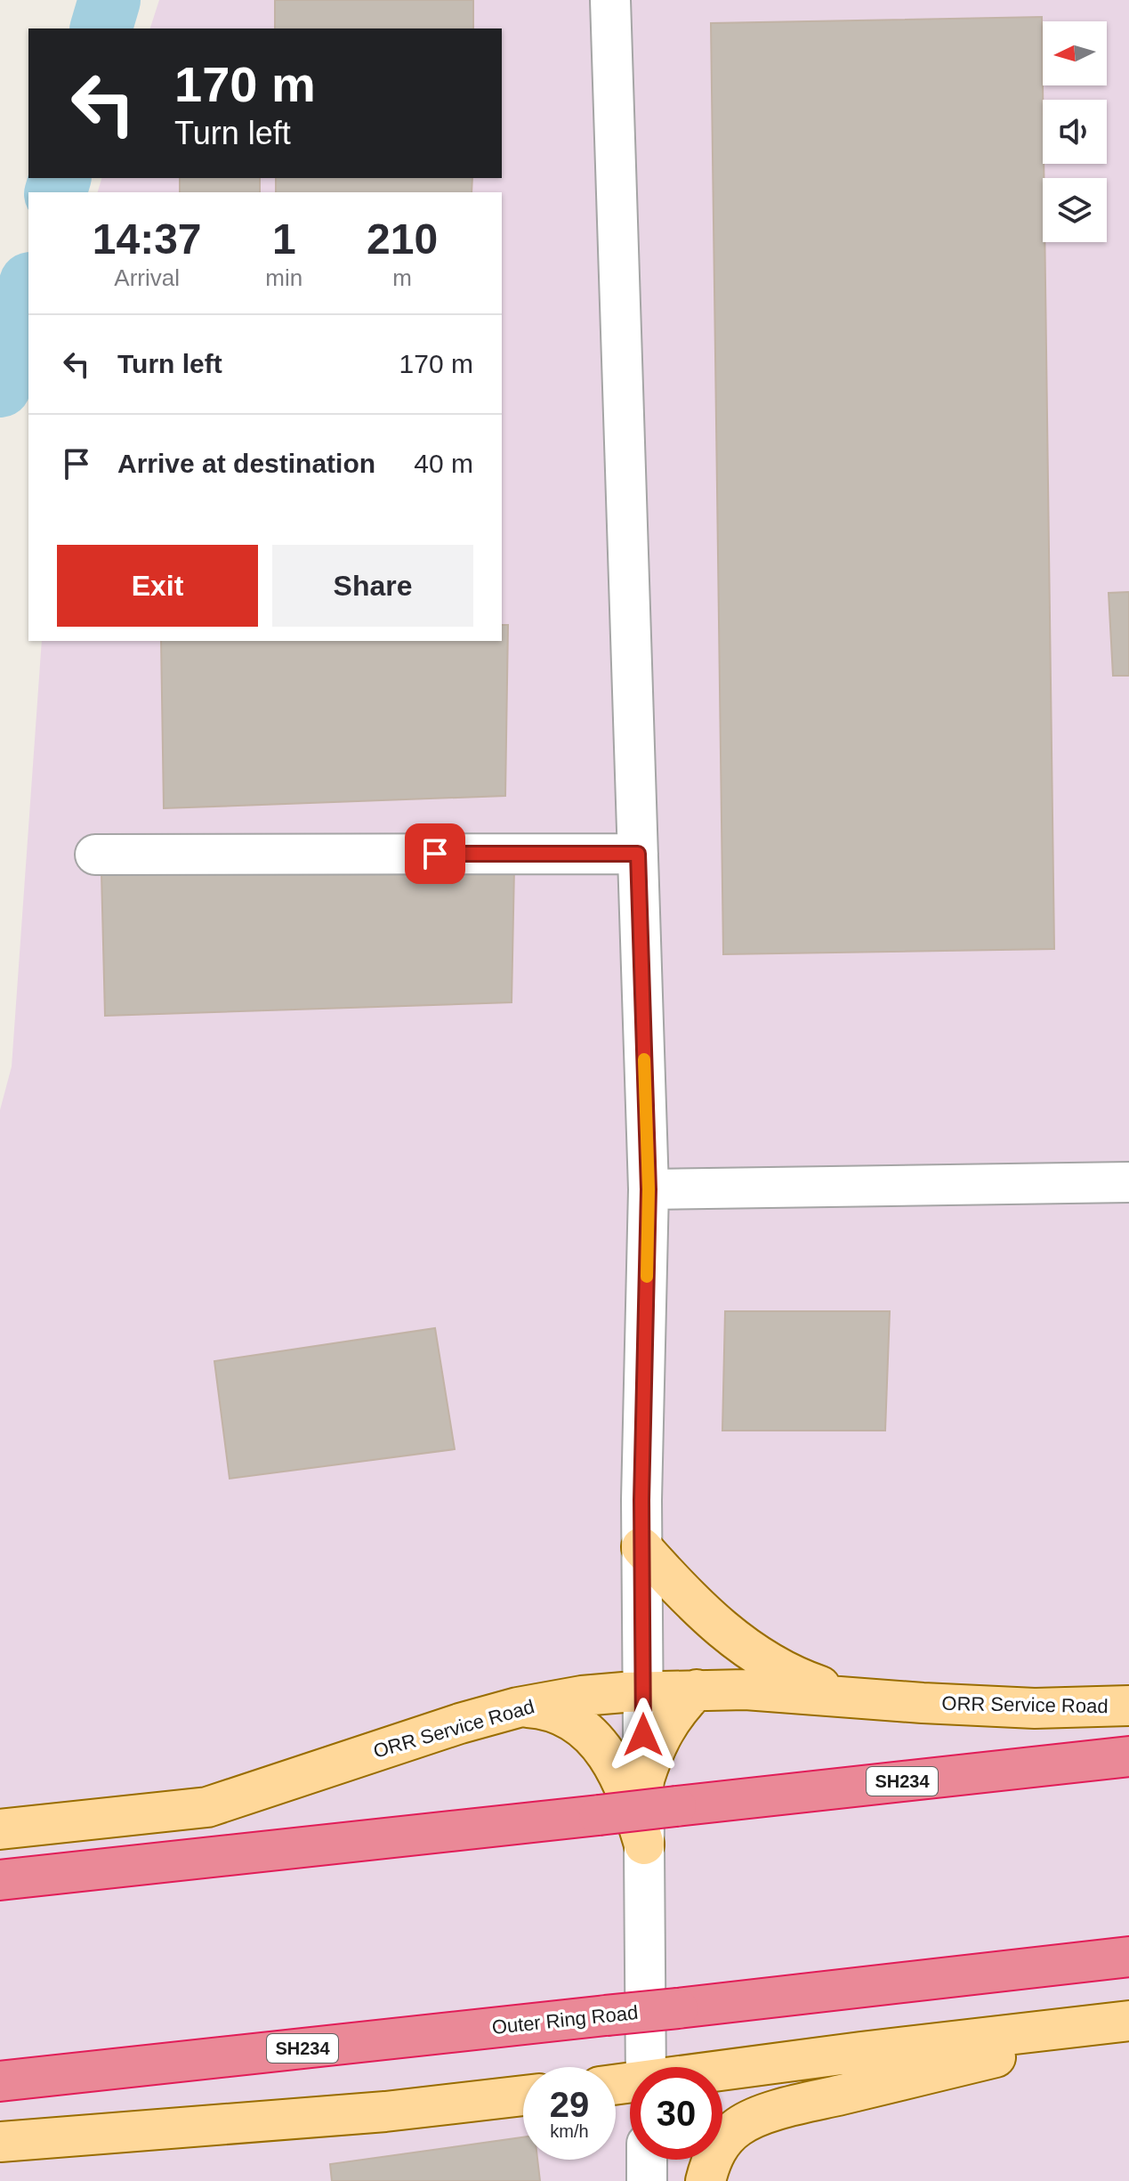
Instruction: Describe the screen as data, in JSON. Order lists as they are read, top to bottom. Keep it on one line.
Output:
{"streets":{"highway":["SH234","Outer Ring Road"],"main road":["ORR Service Road"]},"north":"left","page":{"turn":["170 m","Turn left"],"eta":["14:37","Arrival","1","min","210","m"],"list":[{"name":"Turn left","value":"170 m"},{"name":"Arrive at destination","value":"40 m"}],"buttons":["Exit","Share"],"speed":"29 km/h","limit":"30"}}
